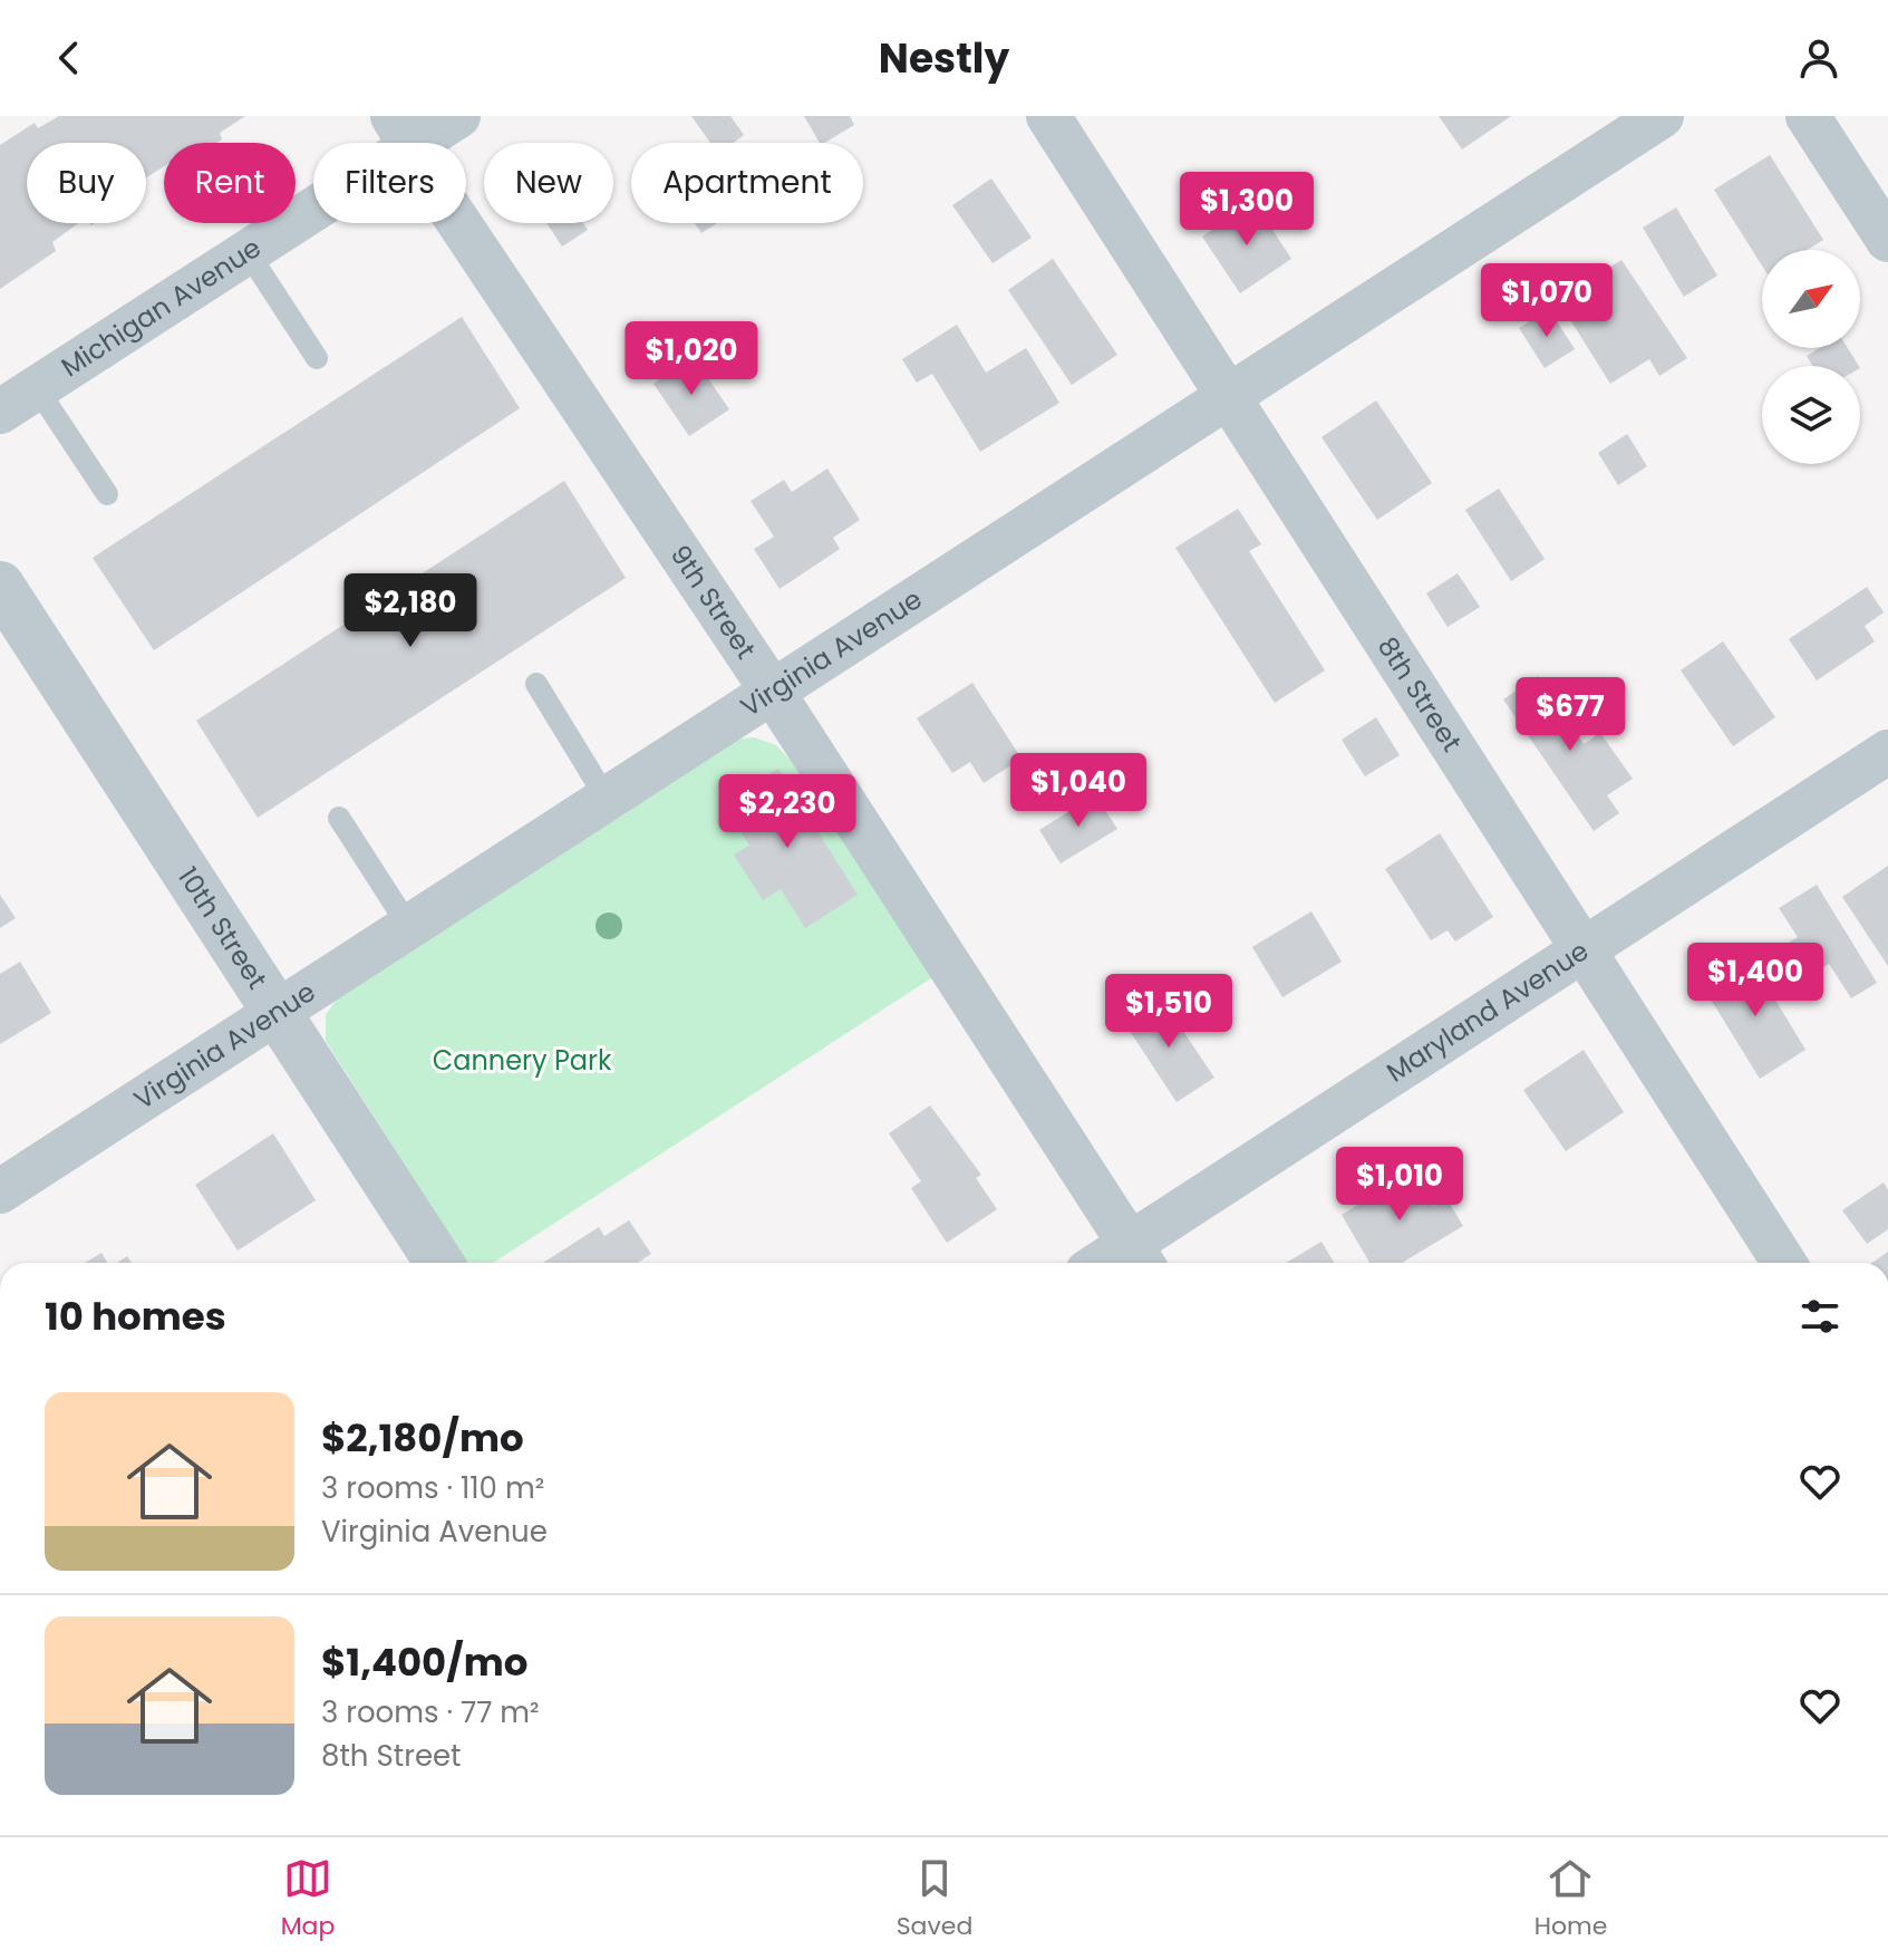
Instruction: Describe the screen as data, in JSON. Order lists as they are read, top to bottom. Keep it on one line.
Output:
{"streets":{"street":["Michigan Avenue","9th Street","Virginia Avenue","8th Street","10th Street","Maryland Avenue"]},"crossings":[["Michigan Avenue","9th Street"],["9th Street","Virginia Avenue"],["9th Street","Maryland Avenue"],["Virginia Avenue","8th Street"],["Virginia Avenue","10th Street"],["8th Street","Maryland Avenue"]],"parks":["Cannery Park"],"north":"top right","page":{"header":"Nestly","chip":["Buy","Rent","Filters","New","Apartment"],"price":["$1,300","$1,070","$1,020","$2,180","$677","$1,040","$2,230","$1,400","$1,510","$1,010"],"heading":"10 homes","list":[{"name":"$2,180/mo","note":"3 rooms · 110 m² · Virginia Avenue"},{"name":"$1,400/mo","note":"3 rooms · 77 m² · 8th Street"}],"tabs":["Map","Saved","Home"]}}
